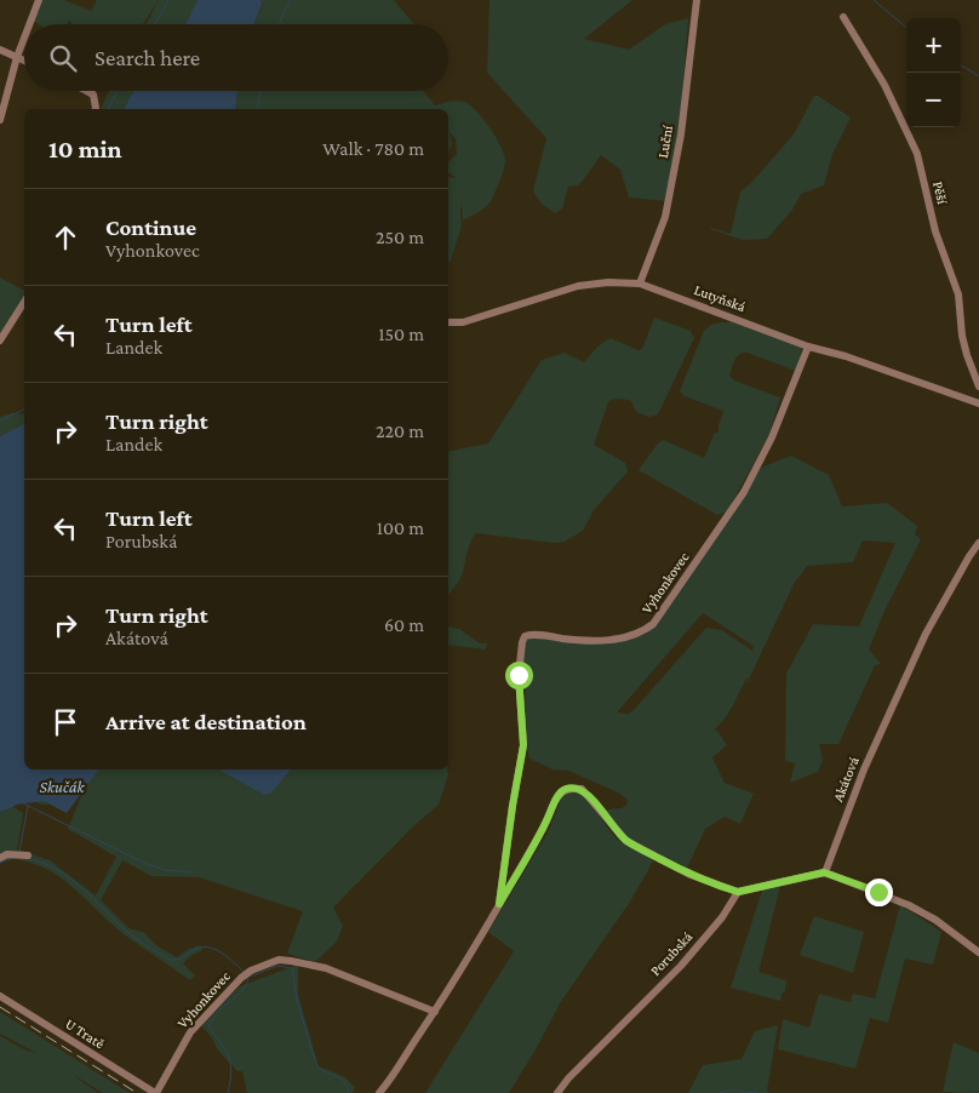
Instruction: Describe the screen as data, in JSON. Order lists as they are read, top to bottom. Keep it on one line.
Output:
{"streets":{"street":["Luční","Pěší","Lutyňská","Vyhonkovec","Akátová","Porubská","U Tratě"]},"crossings":[["Luční","Lutyňská"],["Lutyňská","Vyhonkovec"],["Vyhonkovec","U Tratě"]],"water":["Skučák"],"page":{"map_buttons":["+","−"],"search":"Search here","heading":["10 min","Walk · 780 m"],"list":[["Continue","Vyhonkovec","250 m"],["Turn left","Landek","150 m"],["Turn right","Landek","220 m"],["Turn left","Porubská","100 m"],["Turn right","Akátová","60 m"],"Arrive at destination"]}}
